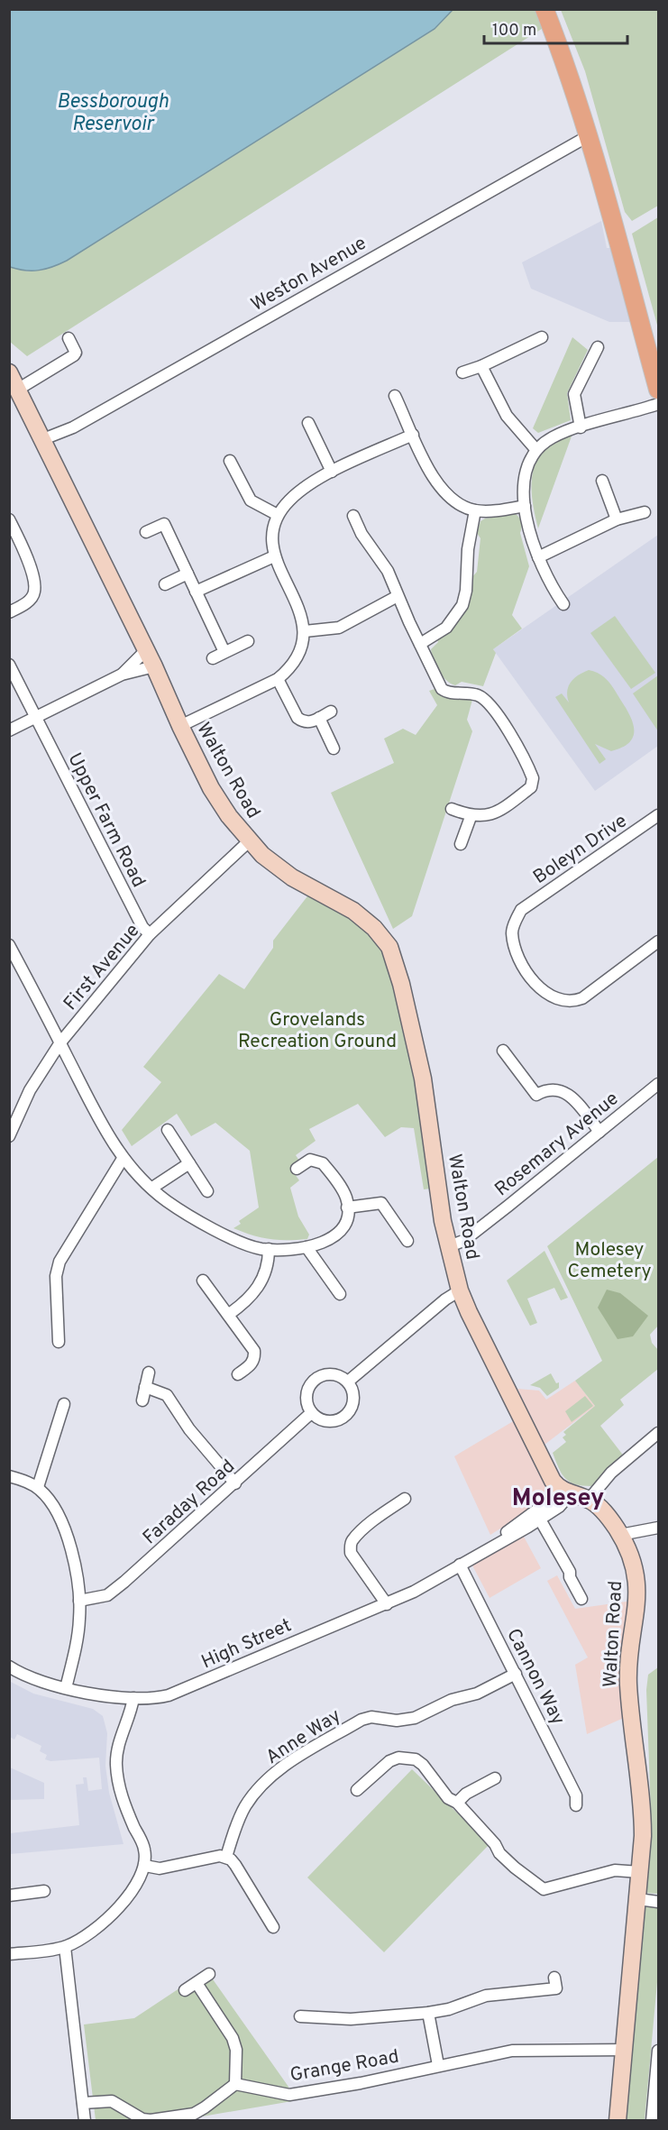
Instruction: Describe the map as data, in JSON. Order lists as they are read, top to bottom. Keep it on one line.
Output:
{"streets":{"main road":["Walton Road"],"street":["Weston Avenue","Upper Farm Road","Boleyn Drive","First Avenue","Rosemary Avenue","Faraday Road","High Street","Cannon Way","Anne Way","Grange Road"]},"crossings":[["Weston Avenue","Walton Road"],["Walton Road","First Avenue"],["Walton Road","Rosemary Avenue"],["Walton Road","High Street"],["Walton Road","Grange Road"],["Upper Farm Road","First Avenue"],["High Street","Cannon Way"],["Cannon Way","Anne Way"]],"districts":["Molesey"],"water":["Bessborough Reservoir"],"parks":["Grovelands Recreation Ground","Molesey Cemetery"],"scale_bar":"100 m"}
